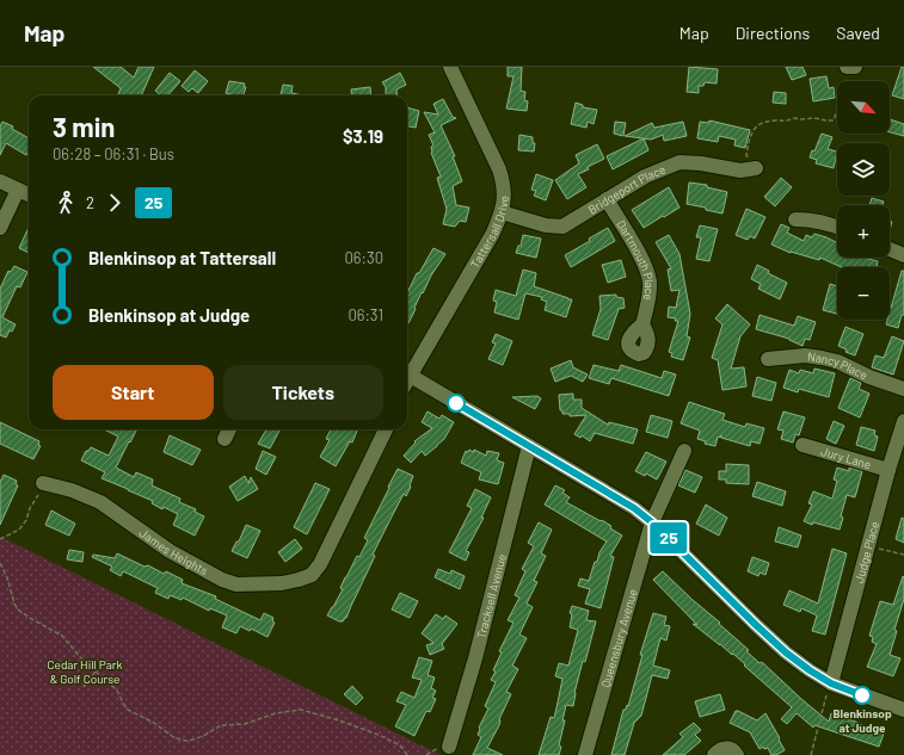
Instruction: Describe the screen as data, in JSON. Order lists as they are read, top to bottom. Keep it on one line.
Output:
{"streets":{"street":["Bridgeport Place","Tattersall Drive","Dartmouth Place","Nancy Place","Jury Lane","James Heights","Judge Place","Tracksell Avenue","Queensbury Avenue"]},"crossings":[["Bridgeport Place","Tattersall Drive"],["Bridgeport Place","Dartmouth Place"],["Jury Lane","Judge Place"]],"parks":["Cedar Hill Park & Golf Course"],"places":["Blenkinsop at Judge"],"lines":["bus line 25"],"north":"bottom right","page":{"header":"Map","nav":["Map","Directions","Saved"],"on_map":"25","map_buttons":["+","−"],"heading":["3 min","06:28 – 06:31 · Bus","$3.19"],"legs":["2","25"],"list":[{"name":"Blenkinsop at Tattersall","value":"06:30"},{"name":"Blenkinsop at Judge","value":"06:31"}],"buttons":["Start","Tickets"]}}
